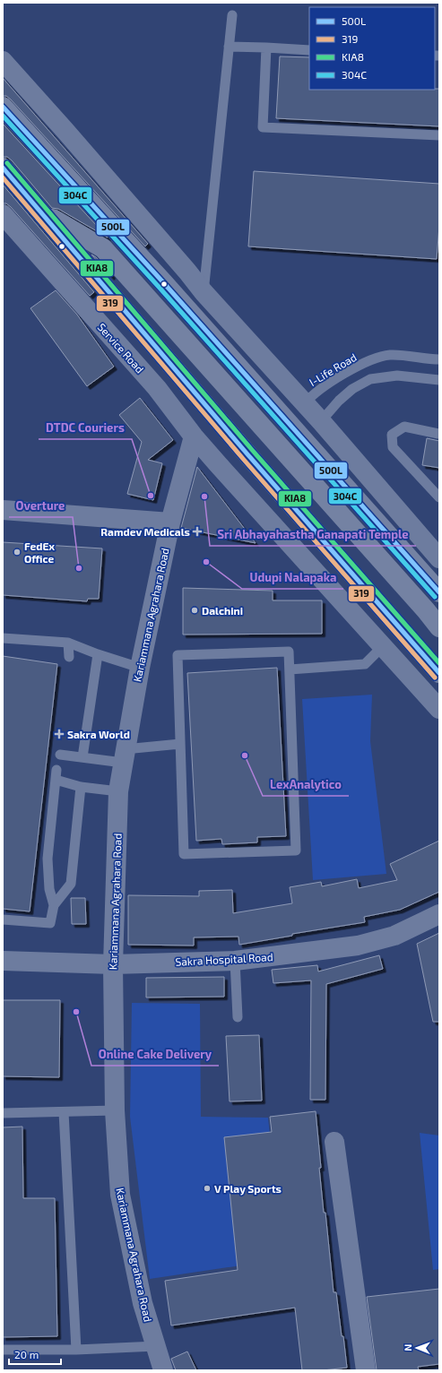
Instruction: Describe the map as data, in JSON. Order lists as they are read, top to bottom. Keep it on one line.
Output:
{"streets":{"street":["Service Road","Kariammana Agrahara Road","Sakra Hospital Road"],"lane":["I-Life Road"]},"crossings":[["Service Road","Kariammana Agrahara Road"],["Kariammana Agrahara Road","Sakra Hospital Road"]],"places":{"other":["DTDC Couriers","Sri Abhayahastha Ganapati Temple","FedEx Office","Udupi Nalapaka","Overture","Dalchini","LexAnalytico","Online Cake Delivery","V Play Sports"],"health":["Ramdev Medicals","Sakra World"]},"lines":["transit line 500L","transit line 304C","transit line KIA8","transit line 319"],"legend":["500L","319","KIA8","304C"],"scale_bar":"20 m","north":"left"}
